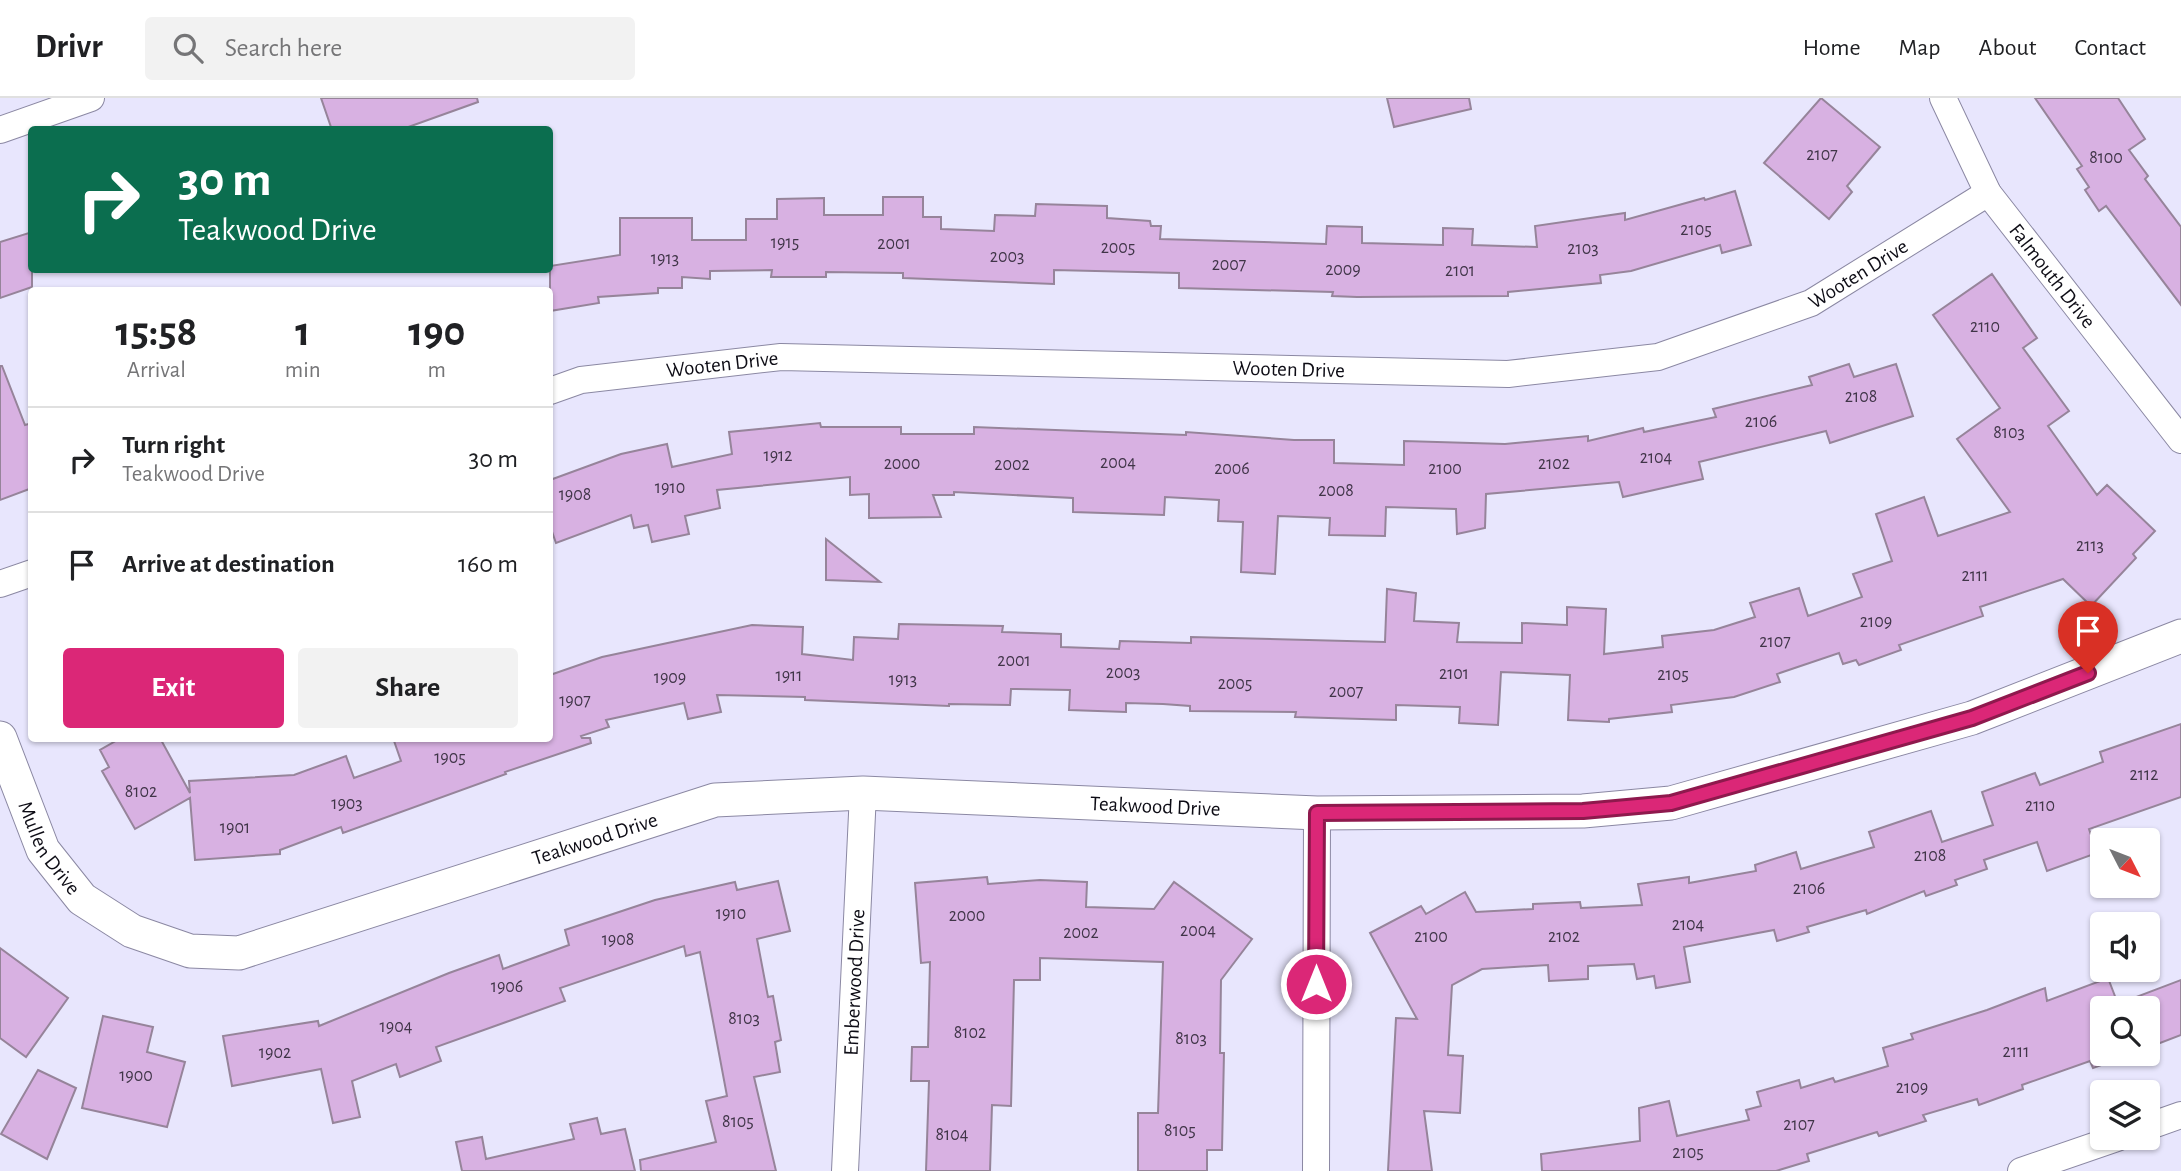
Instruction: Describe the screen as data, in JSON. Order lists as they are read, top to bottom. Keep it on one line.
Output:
{"streets":{"street":["Wooten Drive","Falmouth Drive","Teakwood Drive","Mullen Drive","Emberwood Drive"]},"crossings":[["Wooten Drive","Falmouth Drive"],["Teakwood Drive","Mullen Drive"],["Teakwood Drive","Emberwood Drive"]],"house_numbers":["2107","8100","2105","1915","2001","2005","2103","2003","1913","2007","2009","2101","2110","2108","2106","8103","1912","2104","2004","2000","2102","2002","2006","2100","1910","2008","1908","2113","2111","2109","2107","2001","2003","2101","2105","1911","1909","1913","2005","2007","1907","1905","2112","8102","1903","2110","1901","2108","2106","1910","2000","2104","2004","2002","2100","2102","1908","1906","8103","1904","8102","8103","2111","1902","1900","2109","8105","2107","8105","8104","2105"],"north":"bottom right","page":{"header":"Drivr","search":"Search here","nav":["Home","Map","About","Contact"],"turn":["30 m","Teakwood Drive"],"eta":["15:58","Arrival","1","min","190","m"],"list":[{"name":"Turn right","note":"Teakwood Drive","value":"30 m"},{"name":"Arrive at destination","value":"160 m"}],"buttons":["Exit","Share"]}}
